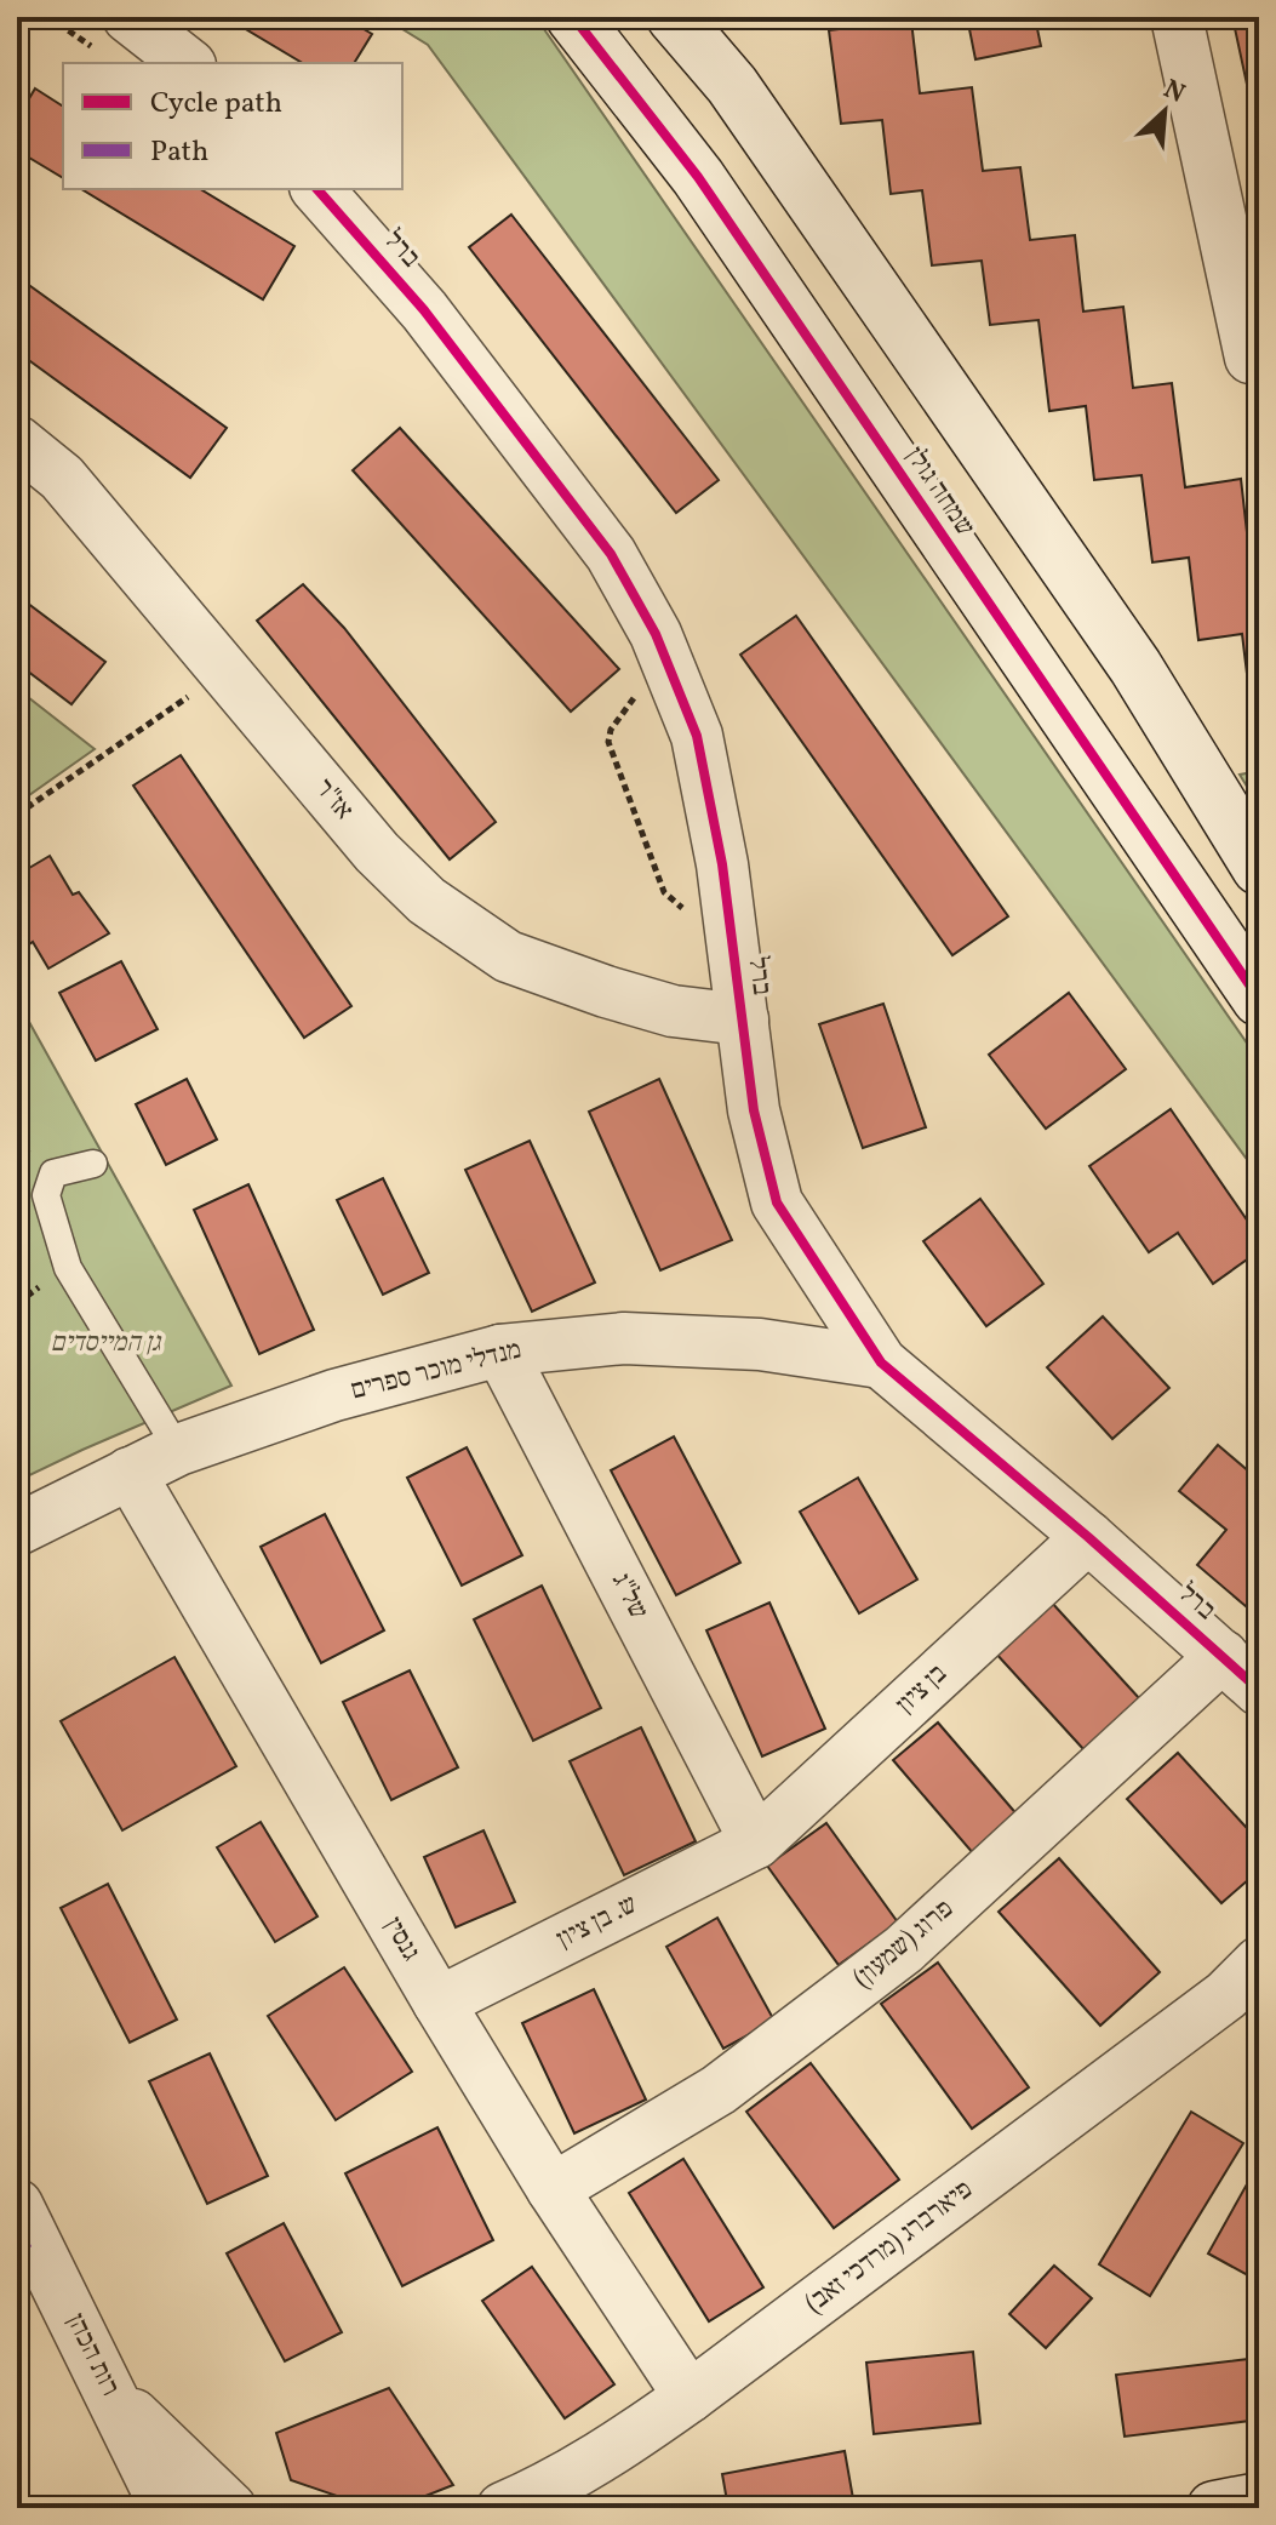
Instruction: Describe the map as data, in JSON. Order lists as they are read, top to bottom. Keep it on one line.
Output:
{"streets":{"street":["ברל","שמחה גולן","אז\"ר","מנדלי מוכר ספרים","של\"ג","בן ציון","ש. בן ציון","גנסין","פרוג (שמעון)","פיארברג (מרדכי זאב)","רות הכהן"]},"crossings":[["ברל","אז\"ר"],["ברל","מנדלי מוכר ספרים"],["ברל","בן ציון"],["ברל","פרוג (שמעון)"],["מנדלי מוכר ספרים","של\"ג"],["מנדלי מוכר ספרים","גנסין"],["של\"ג","בן ציון"],["של\"ג","ש. בן ציון"],["בן ציון","ש. בן ציון"],["ש. בן ציון","גנסין"],["גנסין","פרוג (שמעון)"],["גנסין","פיארברג (מרדכי זאב)"]],"parks":["גן המייסדים"],"legend":["Cycle path","Path"],"north":"top right"}
